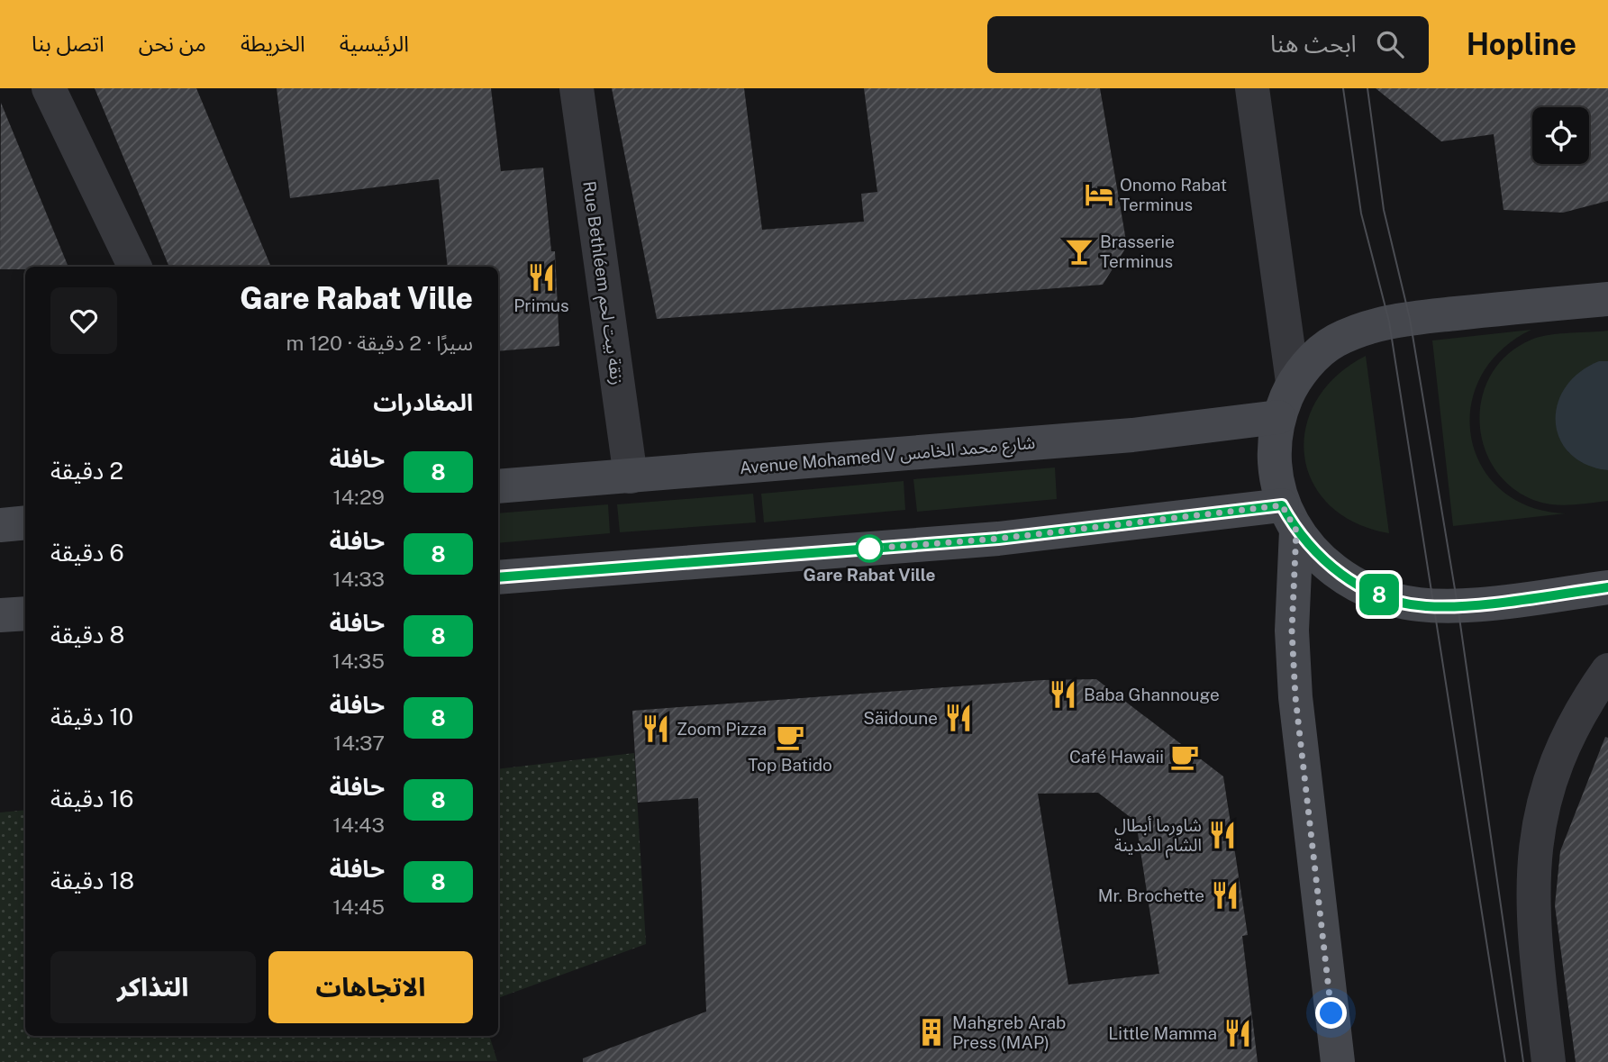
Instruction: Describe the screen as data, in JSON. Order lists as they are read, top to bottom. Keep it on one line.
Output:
{"streets":{"main road":["Avenue Mohamed V شارع محمد الخامس"],"street":["Rue Bethléem زنقة بيت لحم"]},"crossings":[["Rue Bethléem زنقة بيت لحم","Avenue Mohamed V شارع محمد الخامس"]],"places":{"hotel":["Onomo Rabat Terminus"],"bar":["Brasserie Terminus"],"restaurant":["Primus","Baba Ghannouge","Säidoune","Zoom Pizza","شاورما أبطال الشام المدينة","Mr. Brochette","Little Mamma"],"other":["Gare Rabat Ville"],"cafe":["Top Batido","Café Hawaii"],"building":["Mahgreb Arab Press (MAP)"]},"lines":["bus line 8"],"page":{"header":"Hopline","search":"ابحث هنا","nav":["الرئيسية","الخريطة","من نحن","اتصل بنا"],"on_map":"8","heading":[["Gare Rabat Ville","سيرًا · 2 دقيقة · 120 m"],"المغادرات"],"list":[{"mark":"8","name":"حافلة","note":"14:29","value":"2 دقيقة"},{"mark":"8","name":"حافلة","note":"14:33","value":"6 دقيقة"},{"mark":"8","name":"حافلة","note":"14:35","value":"8 دقيقة"},{"mark":"8","name":"حافلة","note":"14:37","value":"10 دقيقة"},{"mark":"8","name":"حافلة","note":"14:43","value":"16 دقيقة"},{"mark":"8","name":"حافلة","note":"14:45","value":"18 دقيقة"}],"buttons":["الاتجاهات","التذاكر"]}}
